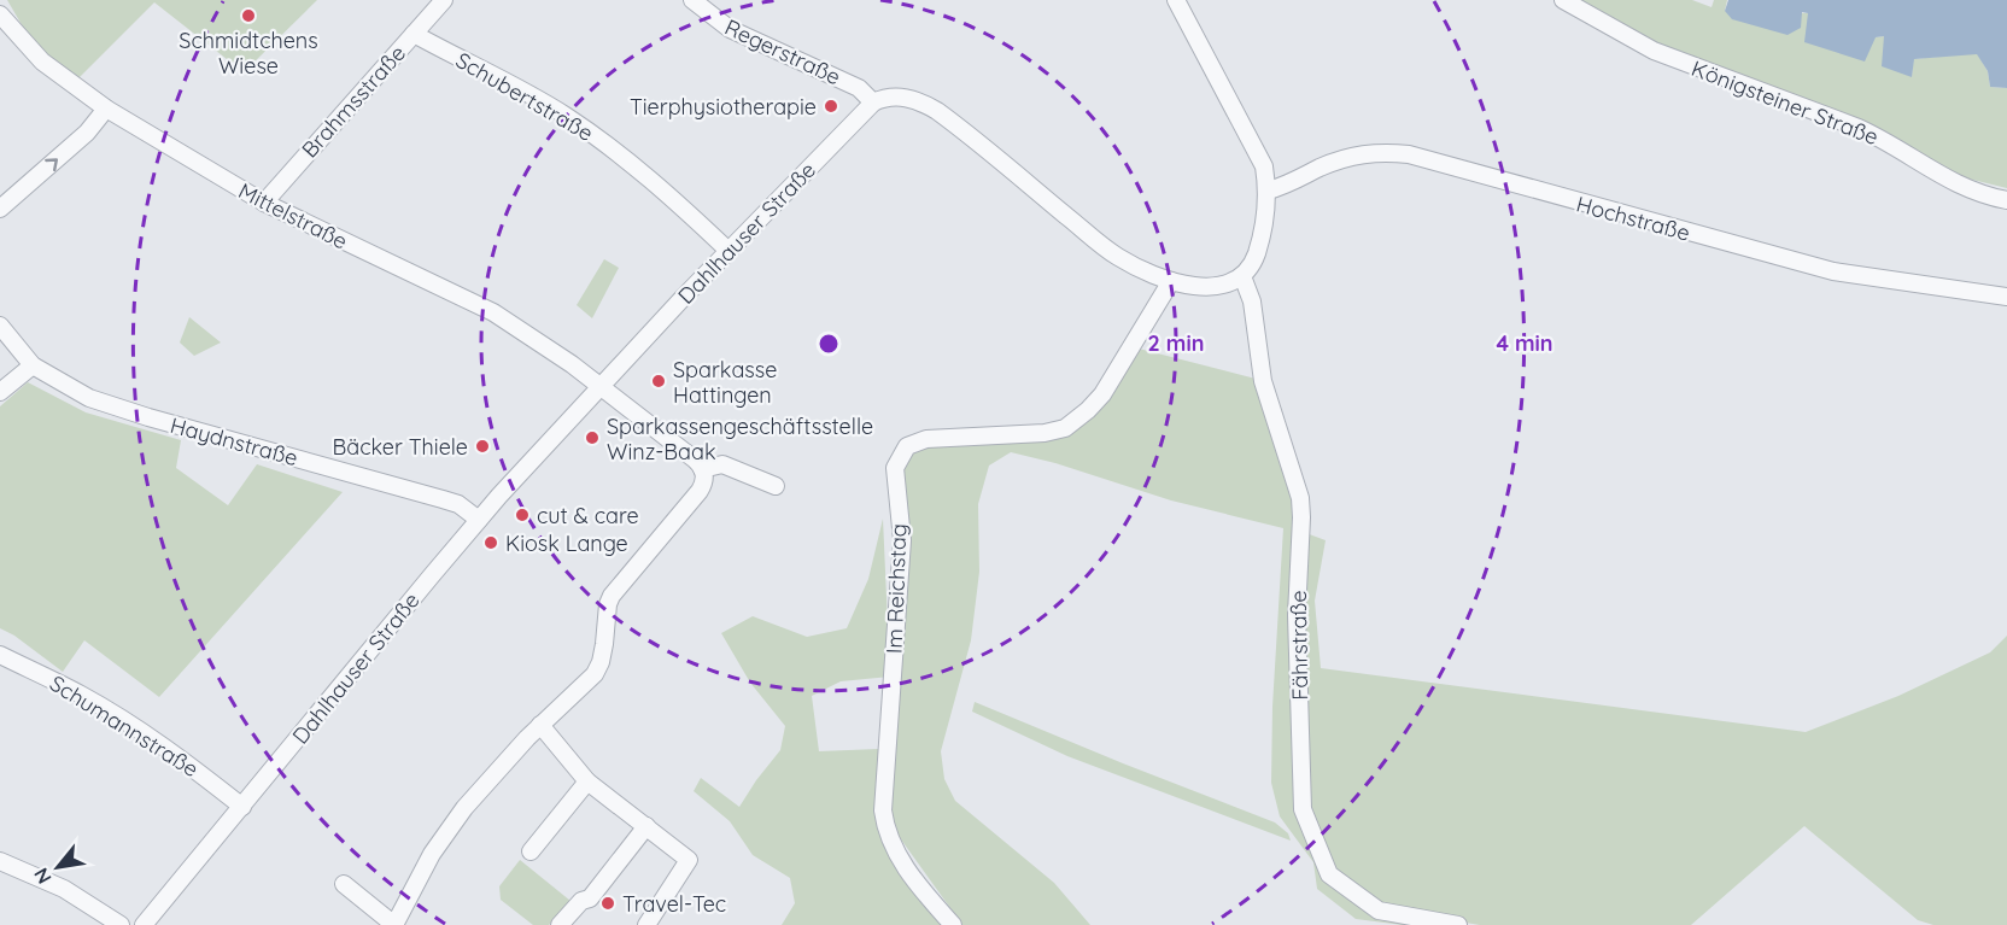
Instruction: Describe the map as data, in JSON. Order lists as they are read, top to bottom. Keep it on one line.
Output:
{"streets":{"street":["Regerstraße","Schubertstraße","Brahmsstraße","Königsteiner Straße","Mittelstraße","Hochstraße","Dahlhauser Straße","Haydnstraße","Im Reichstag","Fährstraße","Schumannstraße"]},"crossings":[["Regerstraße","Dahlhauser Straße"],["Schubertstraße","Brahmsstraße"],["Schubertstraße","Dahlhauser Straße"],["Brahmsstraße","Mittelstraße"],["Mittelstraße","Dahlhauser Straße"],["Dahlhauser Straße","Haydnstraße"],["Dahlhauser Straße","Schumannstraße"]],"places":["Schmidtchens Wiese","Tierphysiotherapie","Sparkasse Hattingen","Sparkassengeschäftsstelle Winz-Baak","Bäcker Thiele","cut & care","Kiosk Lange","Travel-Tec"],"north":"bottom left","rings":["2 min","4 min"]}
